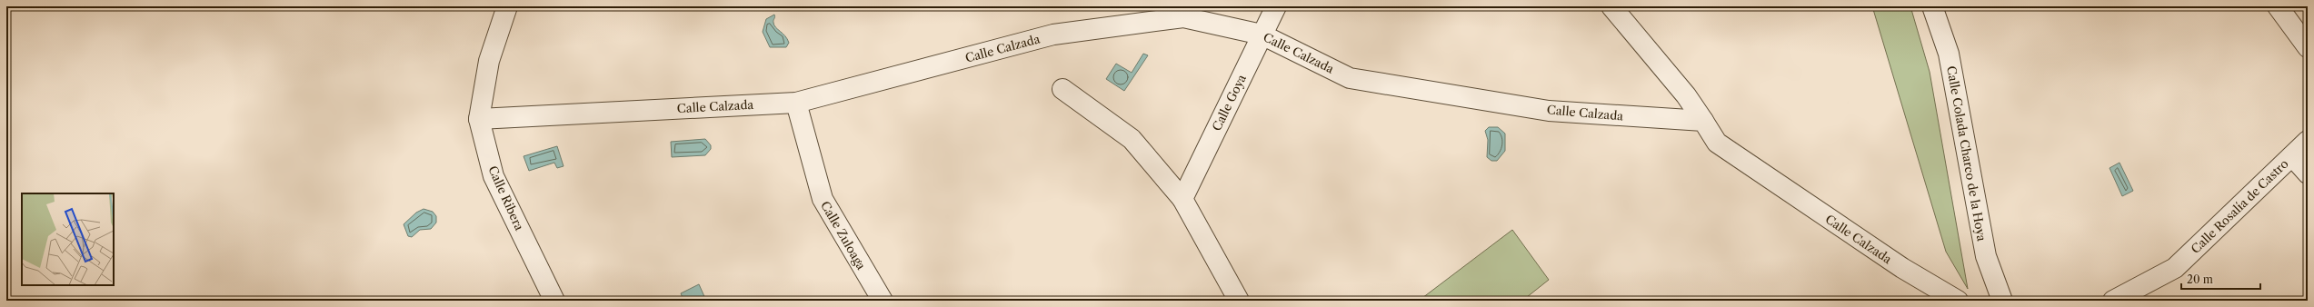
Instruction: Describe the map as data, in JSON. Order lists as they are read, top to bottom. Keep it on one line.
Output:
{"streets":{"street":["Calle Calzada","Calle Goya","Calle Colada Charco de la Hoya","Calle Ribera","Calle Rosalía de Castro","Calle Zuloaga"]},"crossings":[["Calle Calzada","Calle Goya"],["Calle Calzada","Calle Ribera"],["Calle Calzada","Calle Zuloaga"]],"scale_bar":"20 m"}
